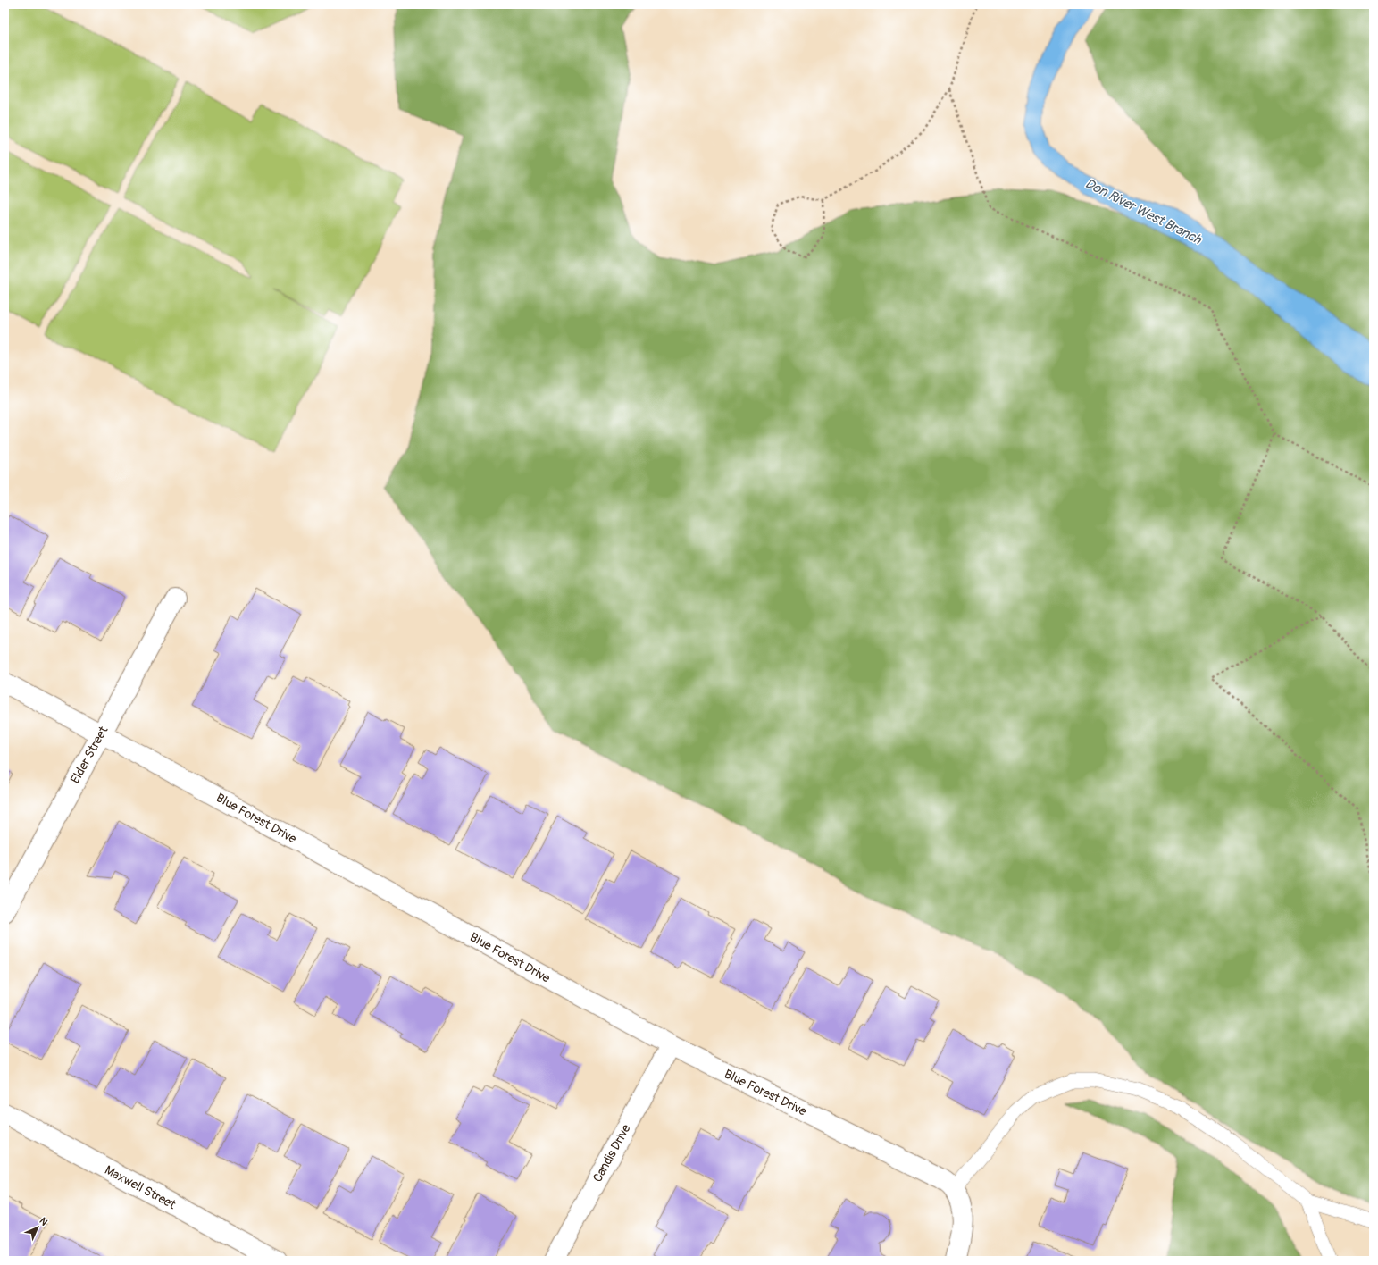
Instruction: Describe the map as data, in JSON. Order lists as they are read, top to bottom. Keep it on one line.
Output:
{"streets":{"street":["Elder Street","Blue Forest Drive","Candis Drive","Maxwell Street"]},"crossings":[["Elder Street","Blue Forest Drive"],["Blue Forest Drive","Candis Drive"]],"water":["Don River West Branch"],"north":"top right"}
